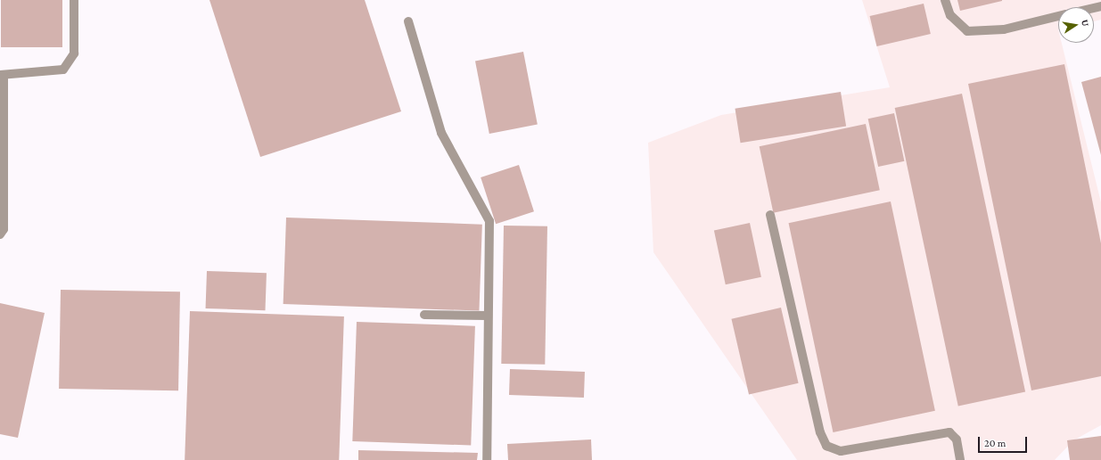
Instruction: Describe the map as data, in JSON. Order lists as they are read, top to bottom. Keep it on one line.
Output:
{"scale_bar":"20 m","north":"right"}
